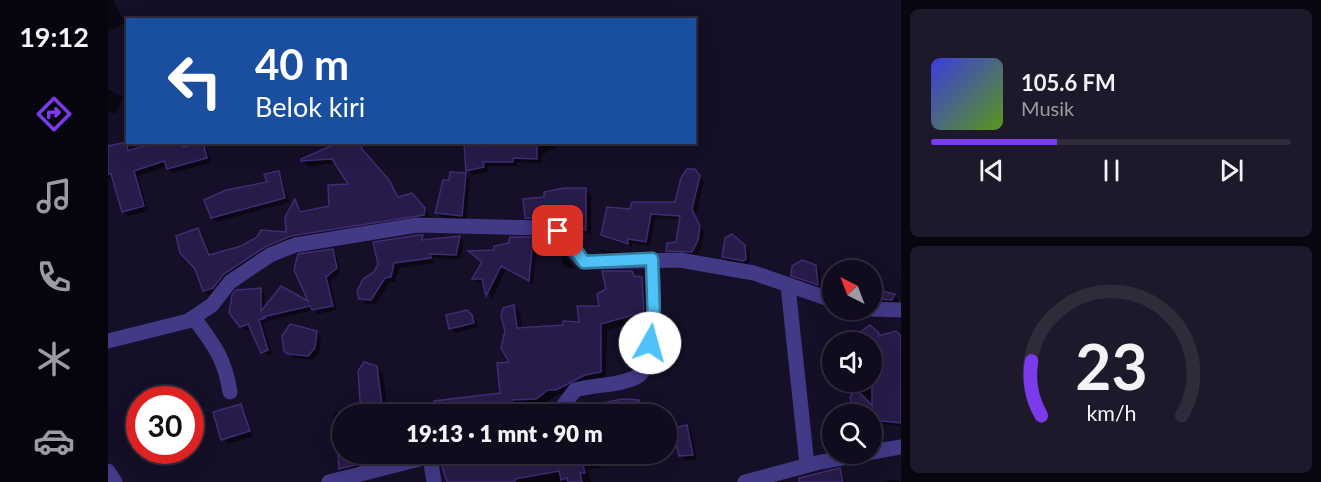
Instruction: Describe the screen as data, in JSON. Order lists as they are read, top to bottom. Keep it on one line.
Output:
{"north":"top left","page":{"tabs":"19:12","turn":["40 m","Belok kiri"],"song":["105.6 FM","Musik"],"limit":"30","trip":"19:13 · 1 mnt · 90 m","gauge":["23","km/h"]}}
